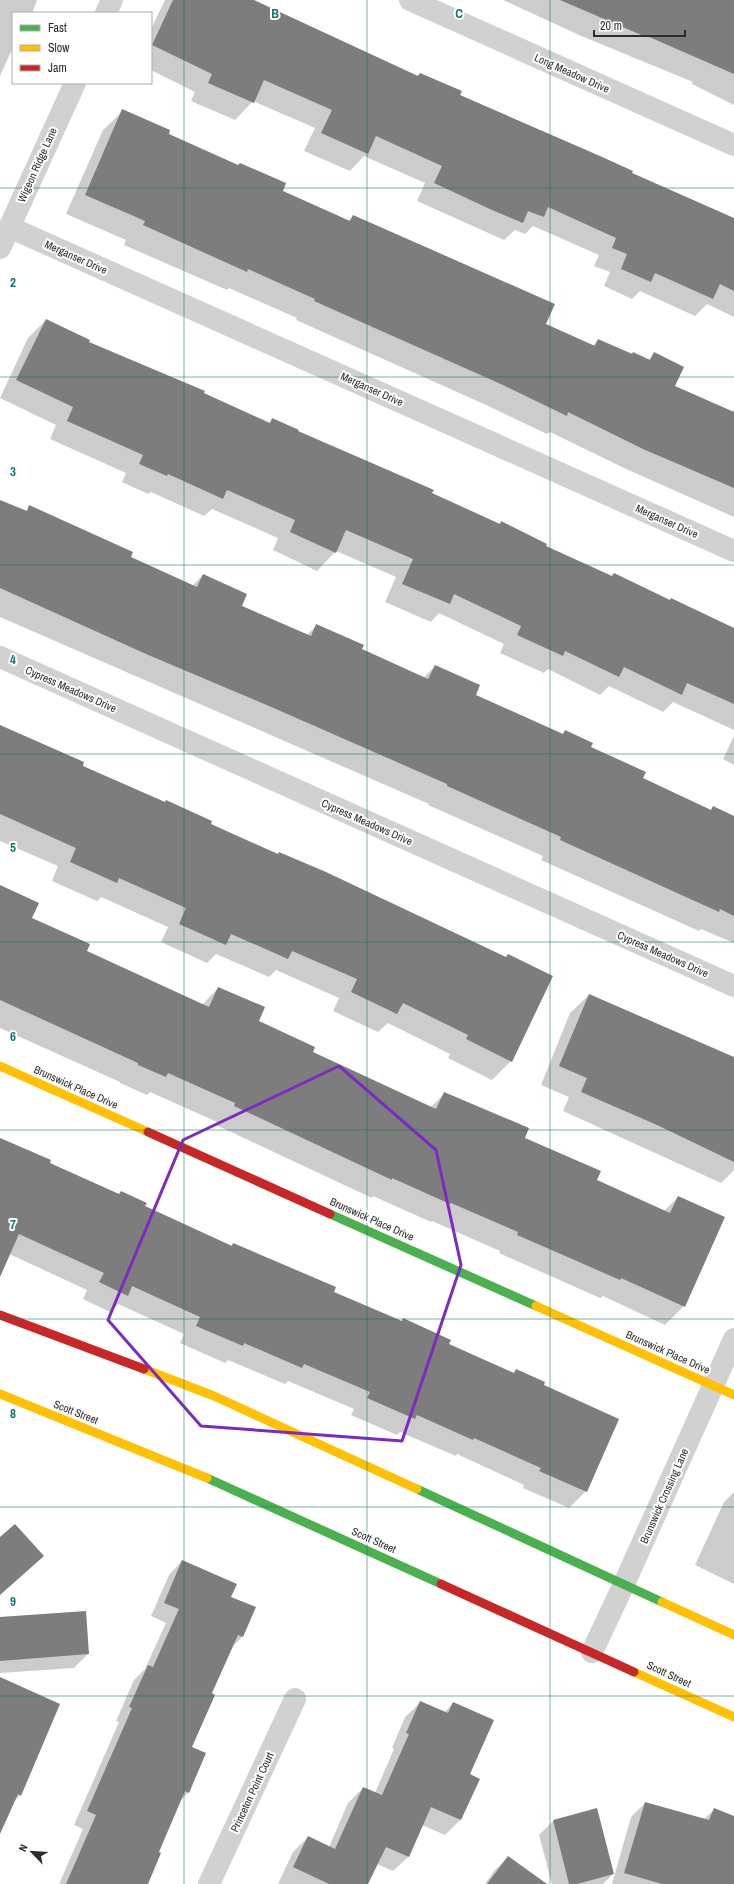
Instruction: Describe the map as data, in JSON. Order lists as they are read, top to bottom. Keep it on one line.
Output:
{"streets":{"main road":["Brunswick Place Drive","Scott Street"],"street":["Long Meadow Drive","Wigeon Ridge Lane","Merganser Drive","Cypress Meadows Drive","Brunswick Crossing Lane","Princeton Point Court"]},"crossings":[["Wigeon Ridge Lane","Merganser Drive"],["Brunswick Place Drive","Brunswick Crossing Lane"],["Scott Street","Brunswick Crossing Lane"]],"legend":["Fast","Slow","Jam"],"scale_bar":"20 m","north":"top left","grid":{"columns":["B","C"],"rows":["2","3","4","5","6","7","8","9"]}}
